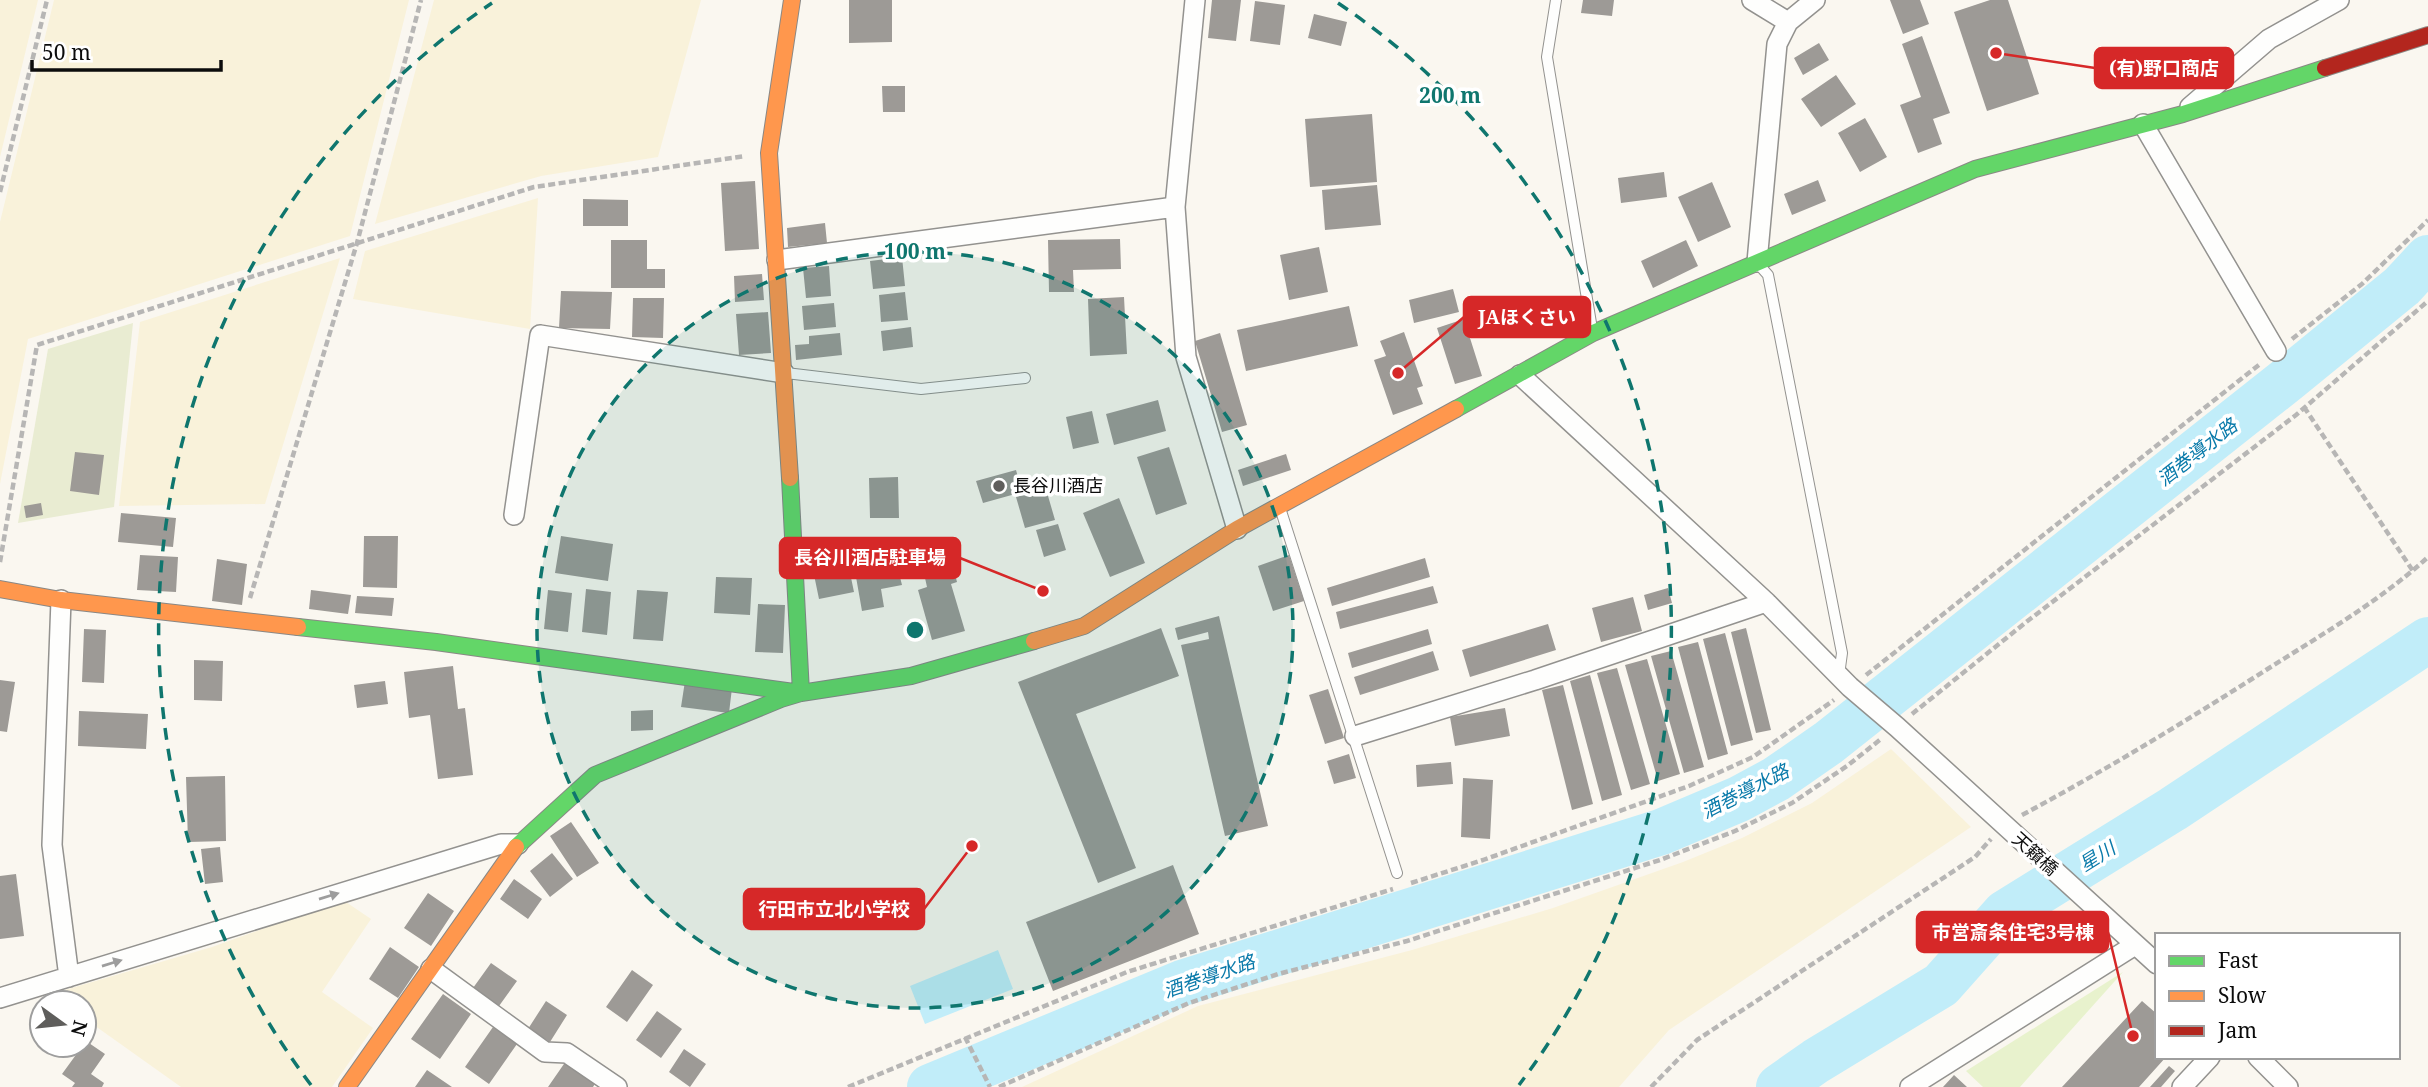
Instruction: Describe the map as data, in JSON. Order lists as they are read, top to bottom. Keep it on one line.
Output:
{"streets":{"street":["天籟橋"]},"water":["酒巻導水路","星川"],"places":["(有)野口商店","JAほくさい","長谷川酒店","長谷川酒店駐車場","行田市立北小学校","市営斎条住宅3号棟"],"legend":["Fast","Slow","Jam"],"scale_bar":"50 m","north":"right","rings":["200 m","100 m"]}
